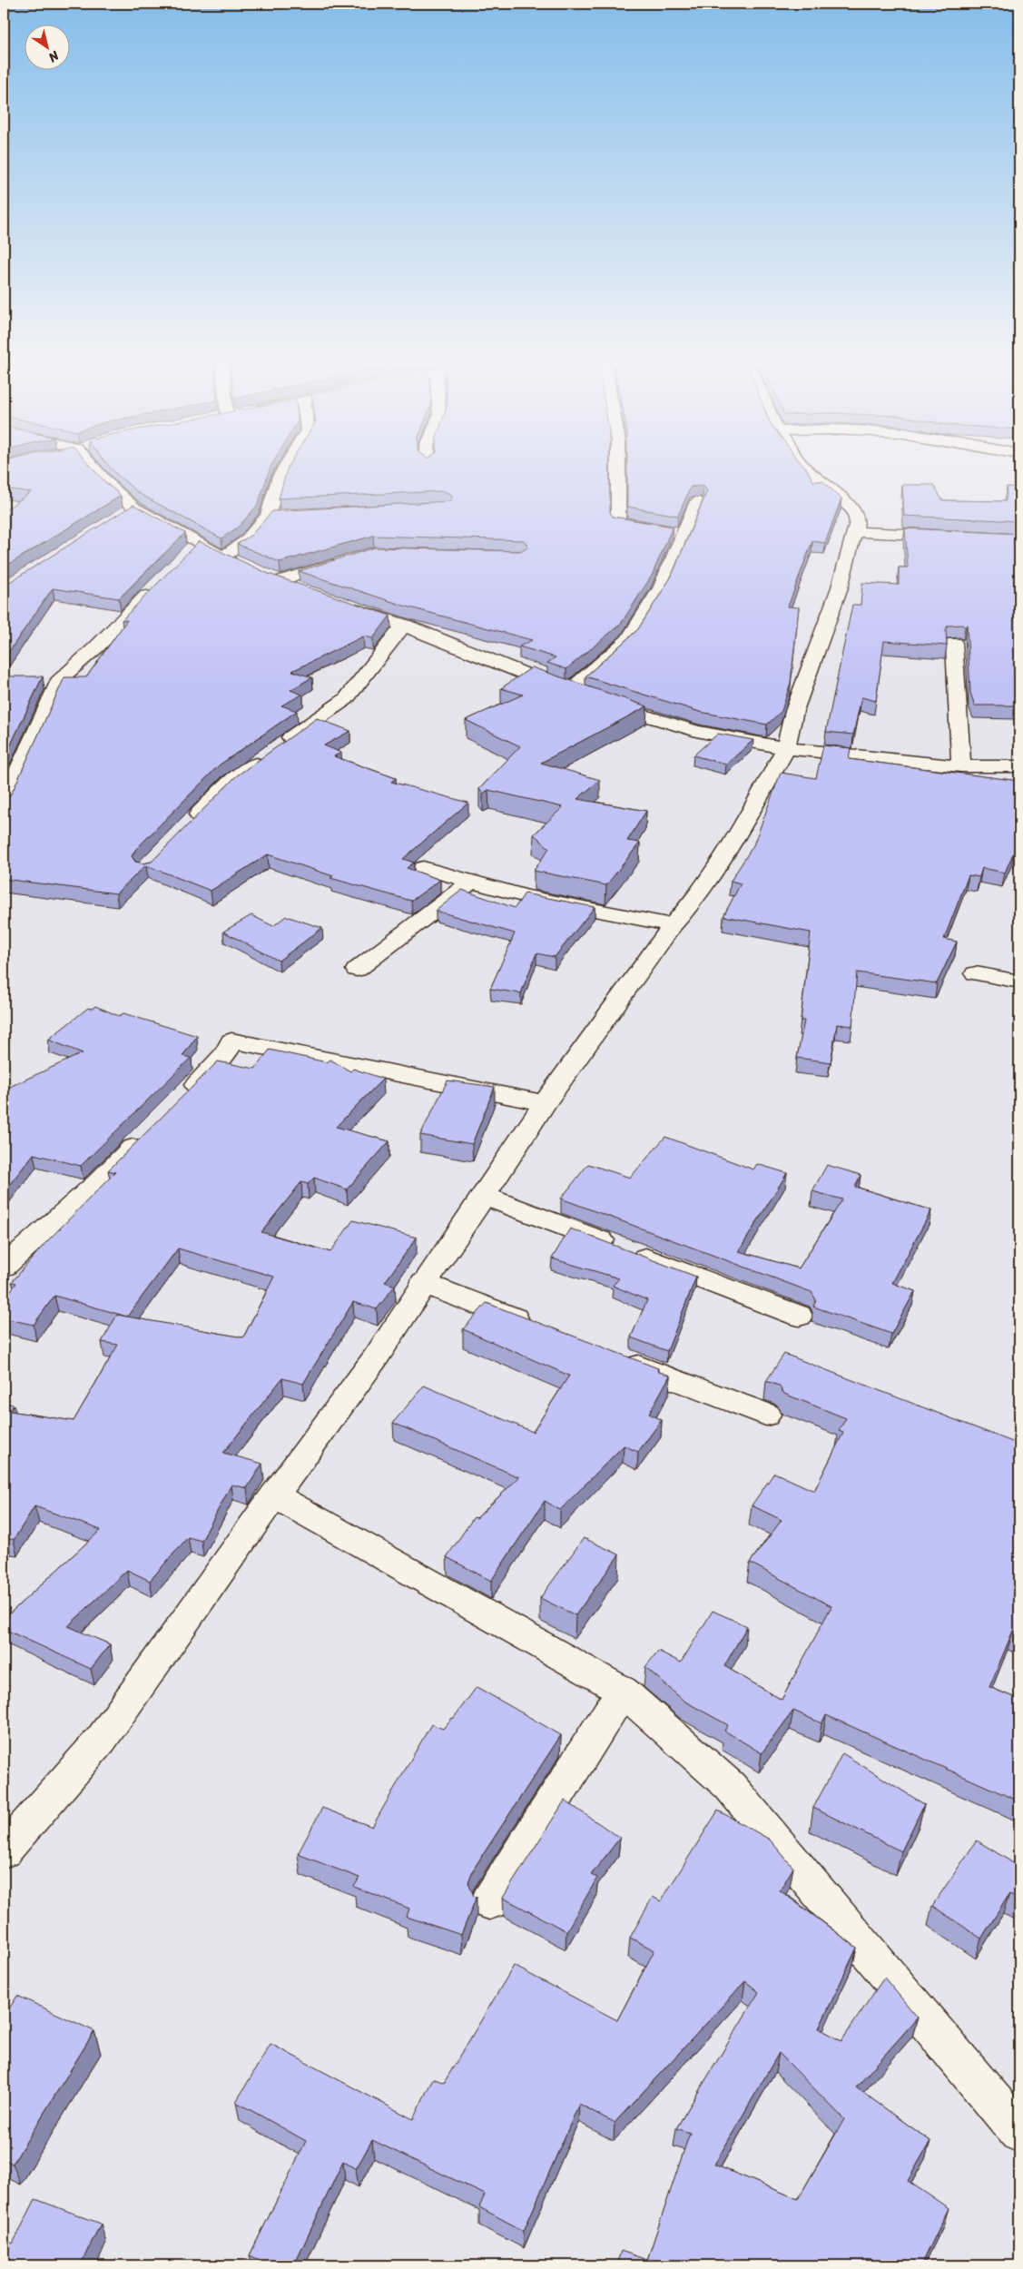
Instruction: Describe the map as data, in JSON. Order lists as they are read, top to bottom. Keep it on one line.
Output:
{"north":"bottom right"}
